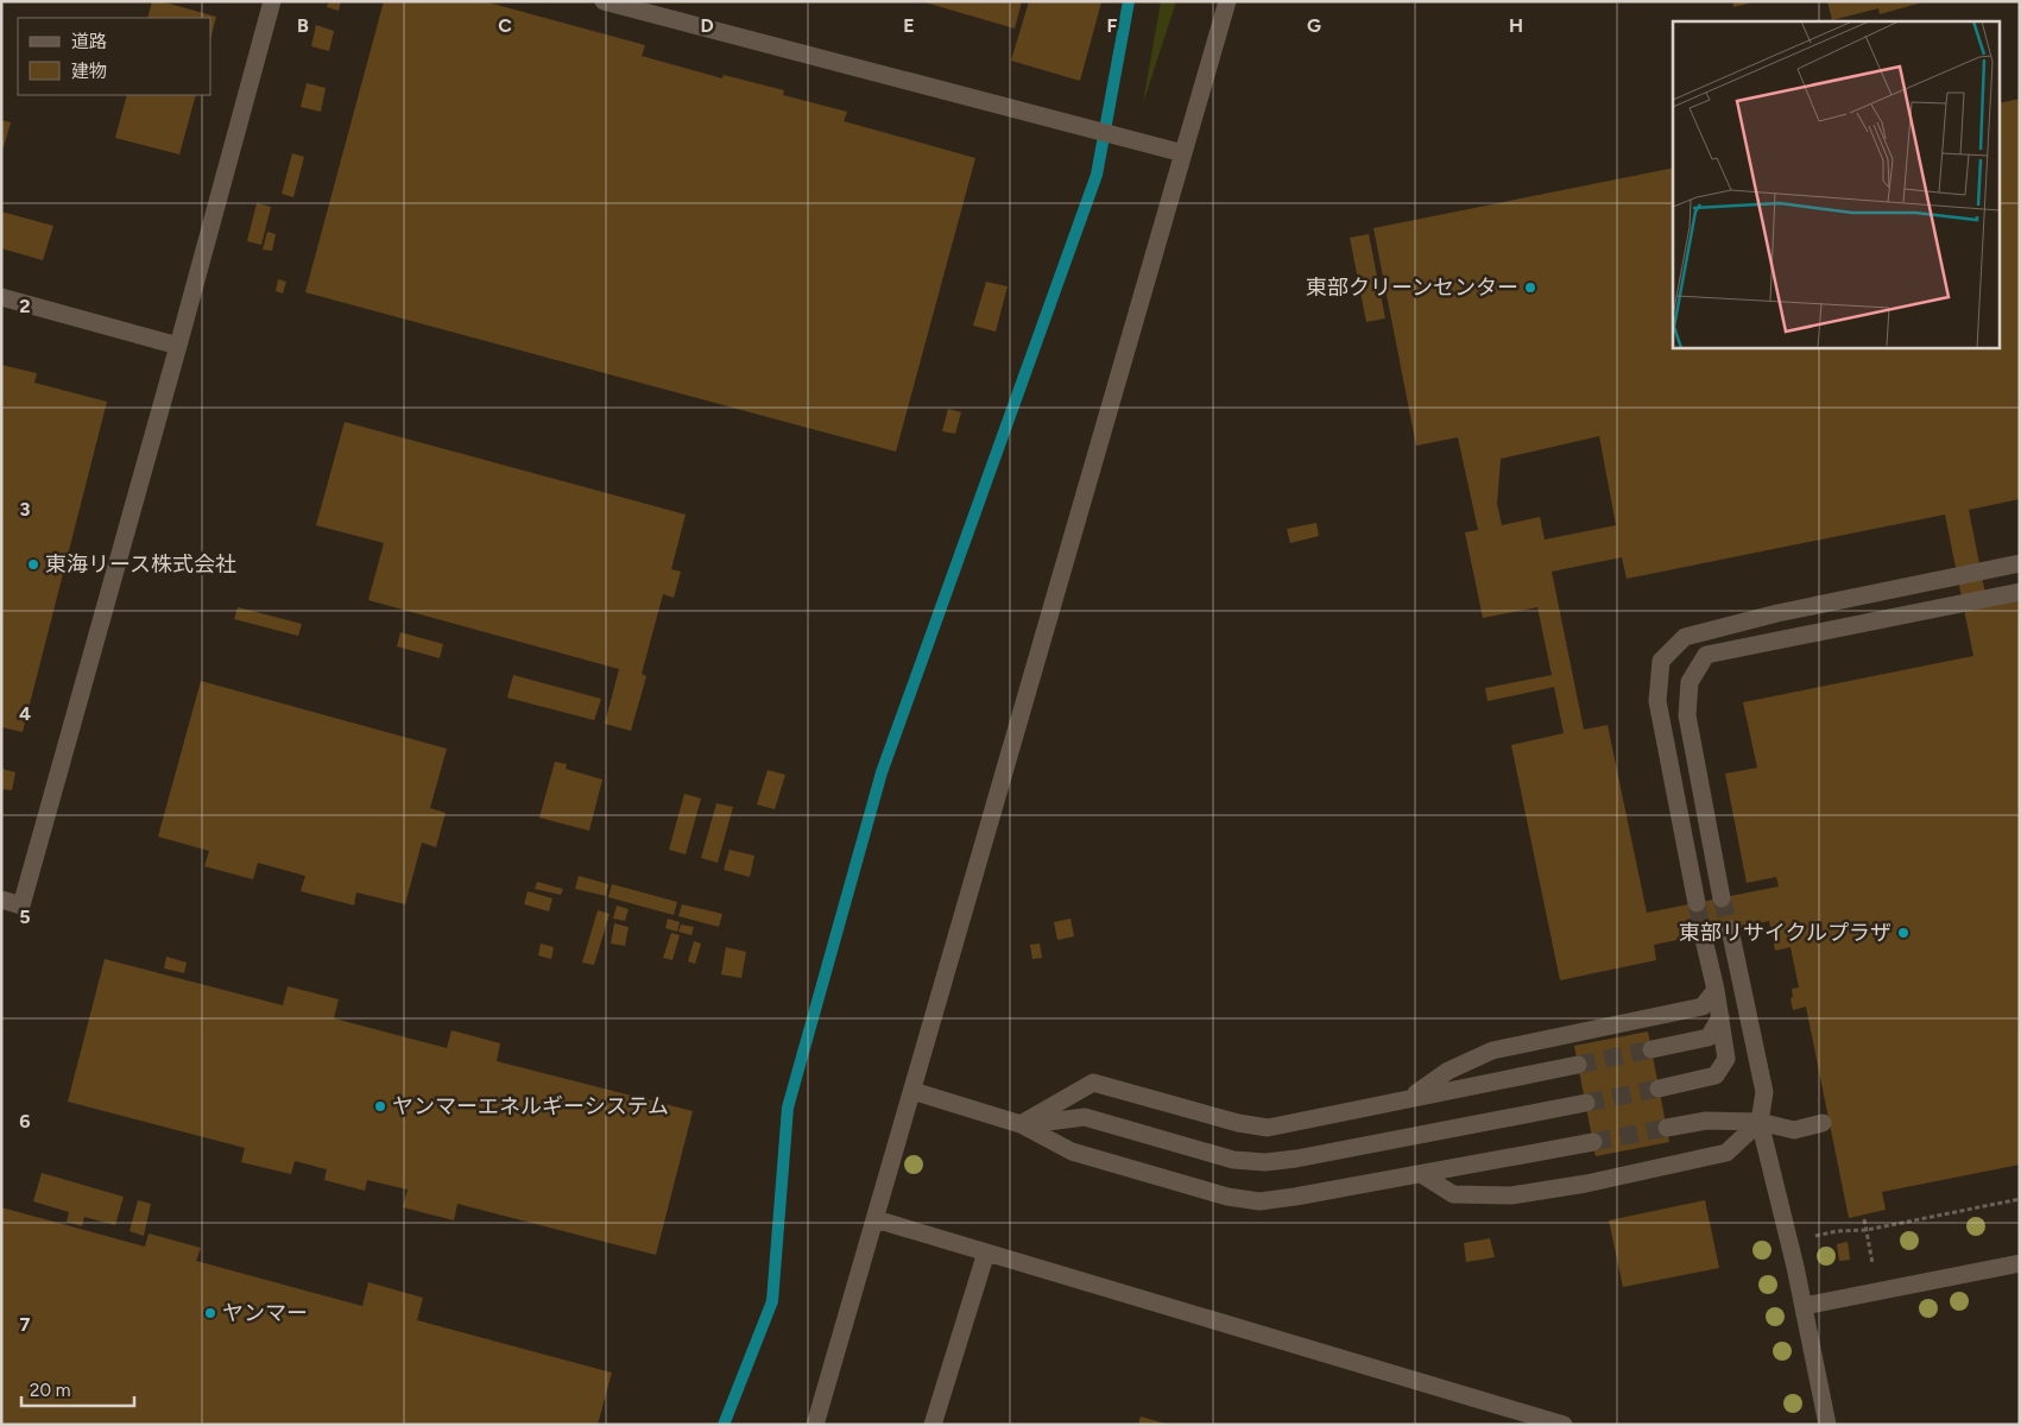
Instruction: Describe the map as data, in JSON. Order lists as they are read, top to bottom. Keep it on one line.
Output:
{"places":["東部クリーンセンター","東海リース株式会社","東部リサイクルプラザ","ヤンマーエネルギーシステム","ヤンマー"],"legend":["道路","建物"],"scale_bar":"20 m","grid":{"columns":["B","C","D","E","F","G","H"],"rows":["2","3","4","5","6","7"]}}
